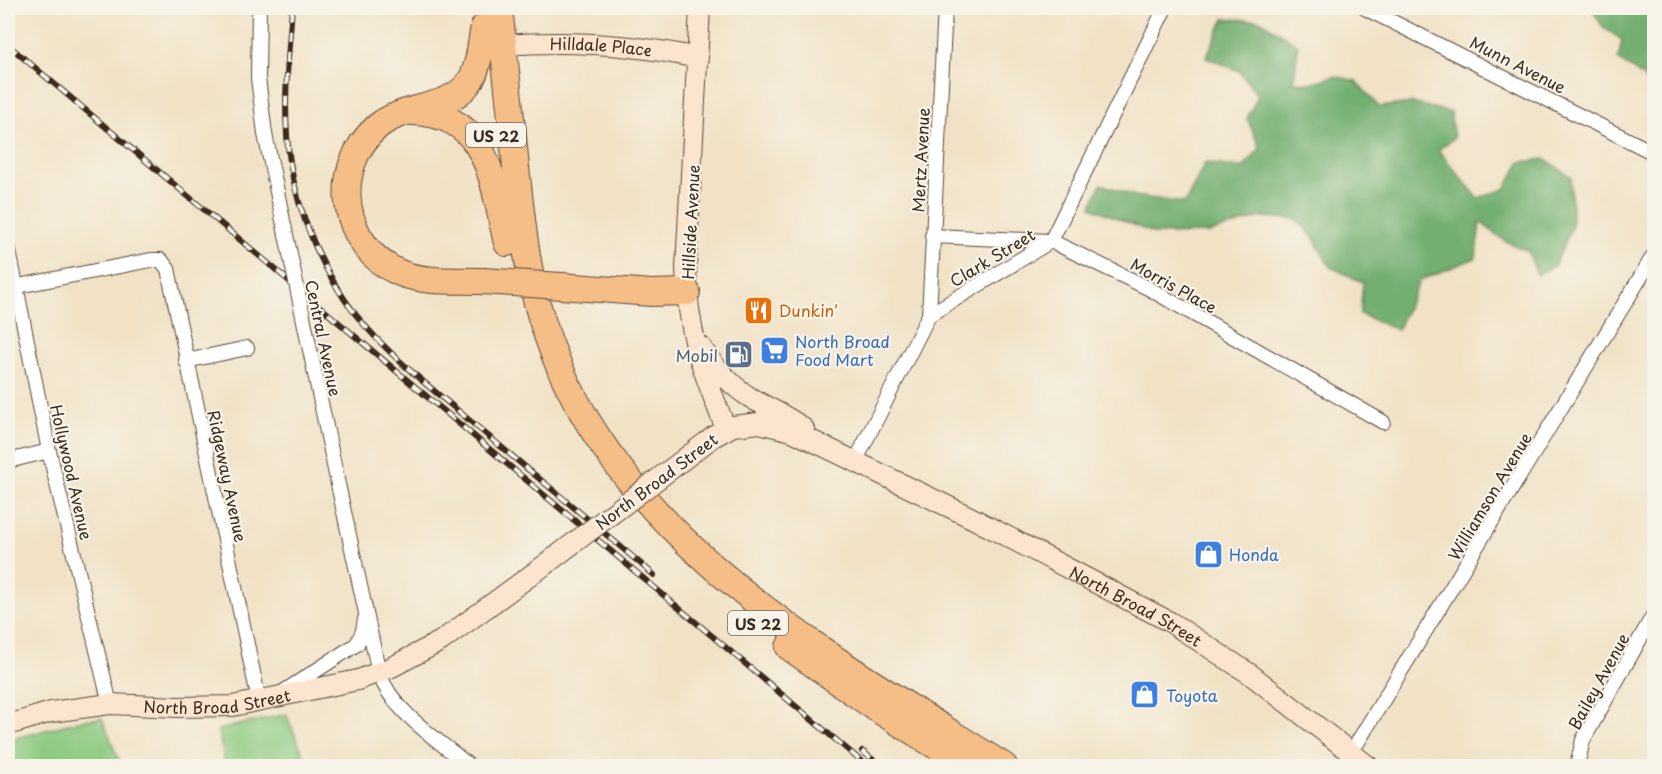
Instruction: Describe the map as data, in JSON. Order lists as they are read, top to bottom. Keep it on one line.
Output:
{"streets":{"highway":["US 22"],"main road":["Hilldale Place","Hillside Avenue","North Broad Street"],"street":["Munn Avenue","Mertz Avenue","Clark Street","Morris Place","Central Avenue","Hollywood Avenue","Ridgeway Avenue","Williamson Avenue","Bailey Avenue"]},"crossings":[["Hilldale Place","US 22"],["Hilldale Place","Hillside Avenue"],["Mertz Avenue","Clark Street"],["Mertz Avenue","Morris Place"],["Hillside Avenue","North Broad Street"],["Clark Street","Morris Place"],["Central Avenue","North Broad Street"],["Hollywood Avenue","Ridgeway Avenue"],["Hollywood Avenue","North Broad Street"],["Ridgeway Avenue","North Broad Street"],["North Broad Street","Williamson Avenue"]],"places":{"restaurant":["Dunkin'"],"supermarket":["North Broad Food Mart"],"fuel station":["Mobil"],"shop":["Honda","Toyota"]}}
